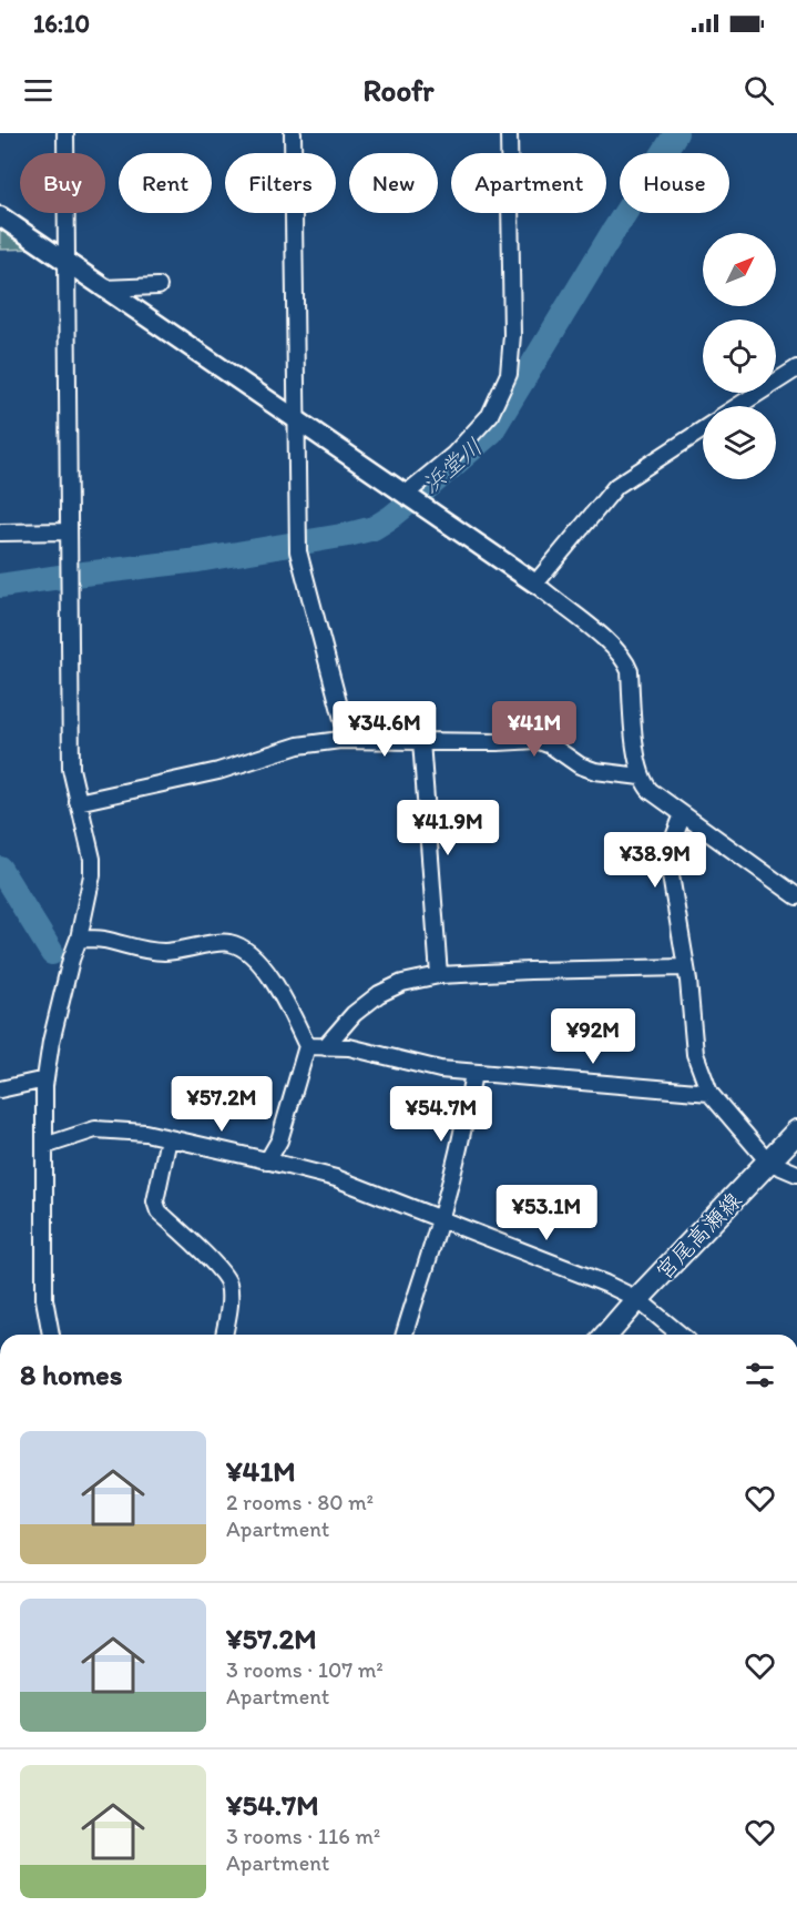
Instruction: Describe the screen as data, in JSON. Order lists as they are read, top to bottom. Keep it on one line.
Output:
{"streets":{"main road":["宮尾高瀬線"]},"water":["浜堂川"],"north":"top right","page":{"status":"16:10","header":"Roofr","chip":["Buy","Rent","Filters","New","Apartment","House"],"price":["¥34.6M","¥41M","¥41.9M","¥38.9M","¥92M","¥57.2M","¥54.7M","¥53.1M"],"heading":"8 homes","list":[{"name":"¥41M","note":"2 rooms · 80 m² · Apartment"},{"name":"¥57.2M","note":"3 rooms · 107 m² · Apartment"},{"name":"¥54.7M","note":"3 rooms · 116 m² · Apartment"}]}}
